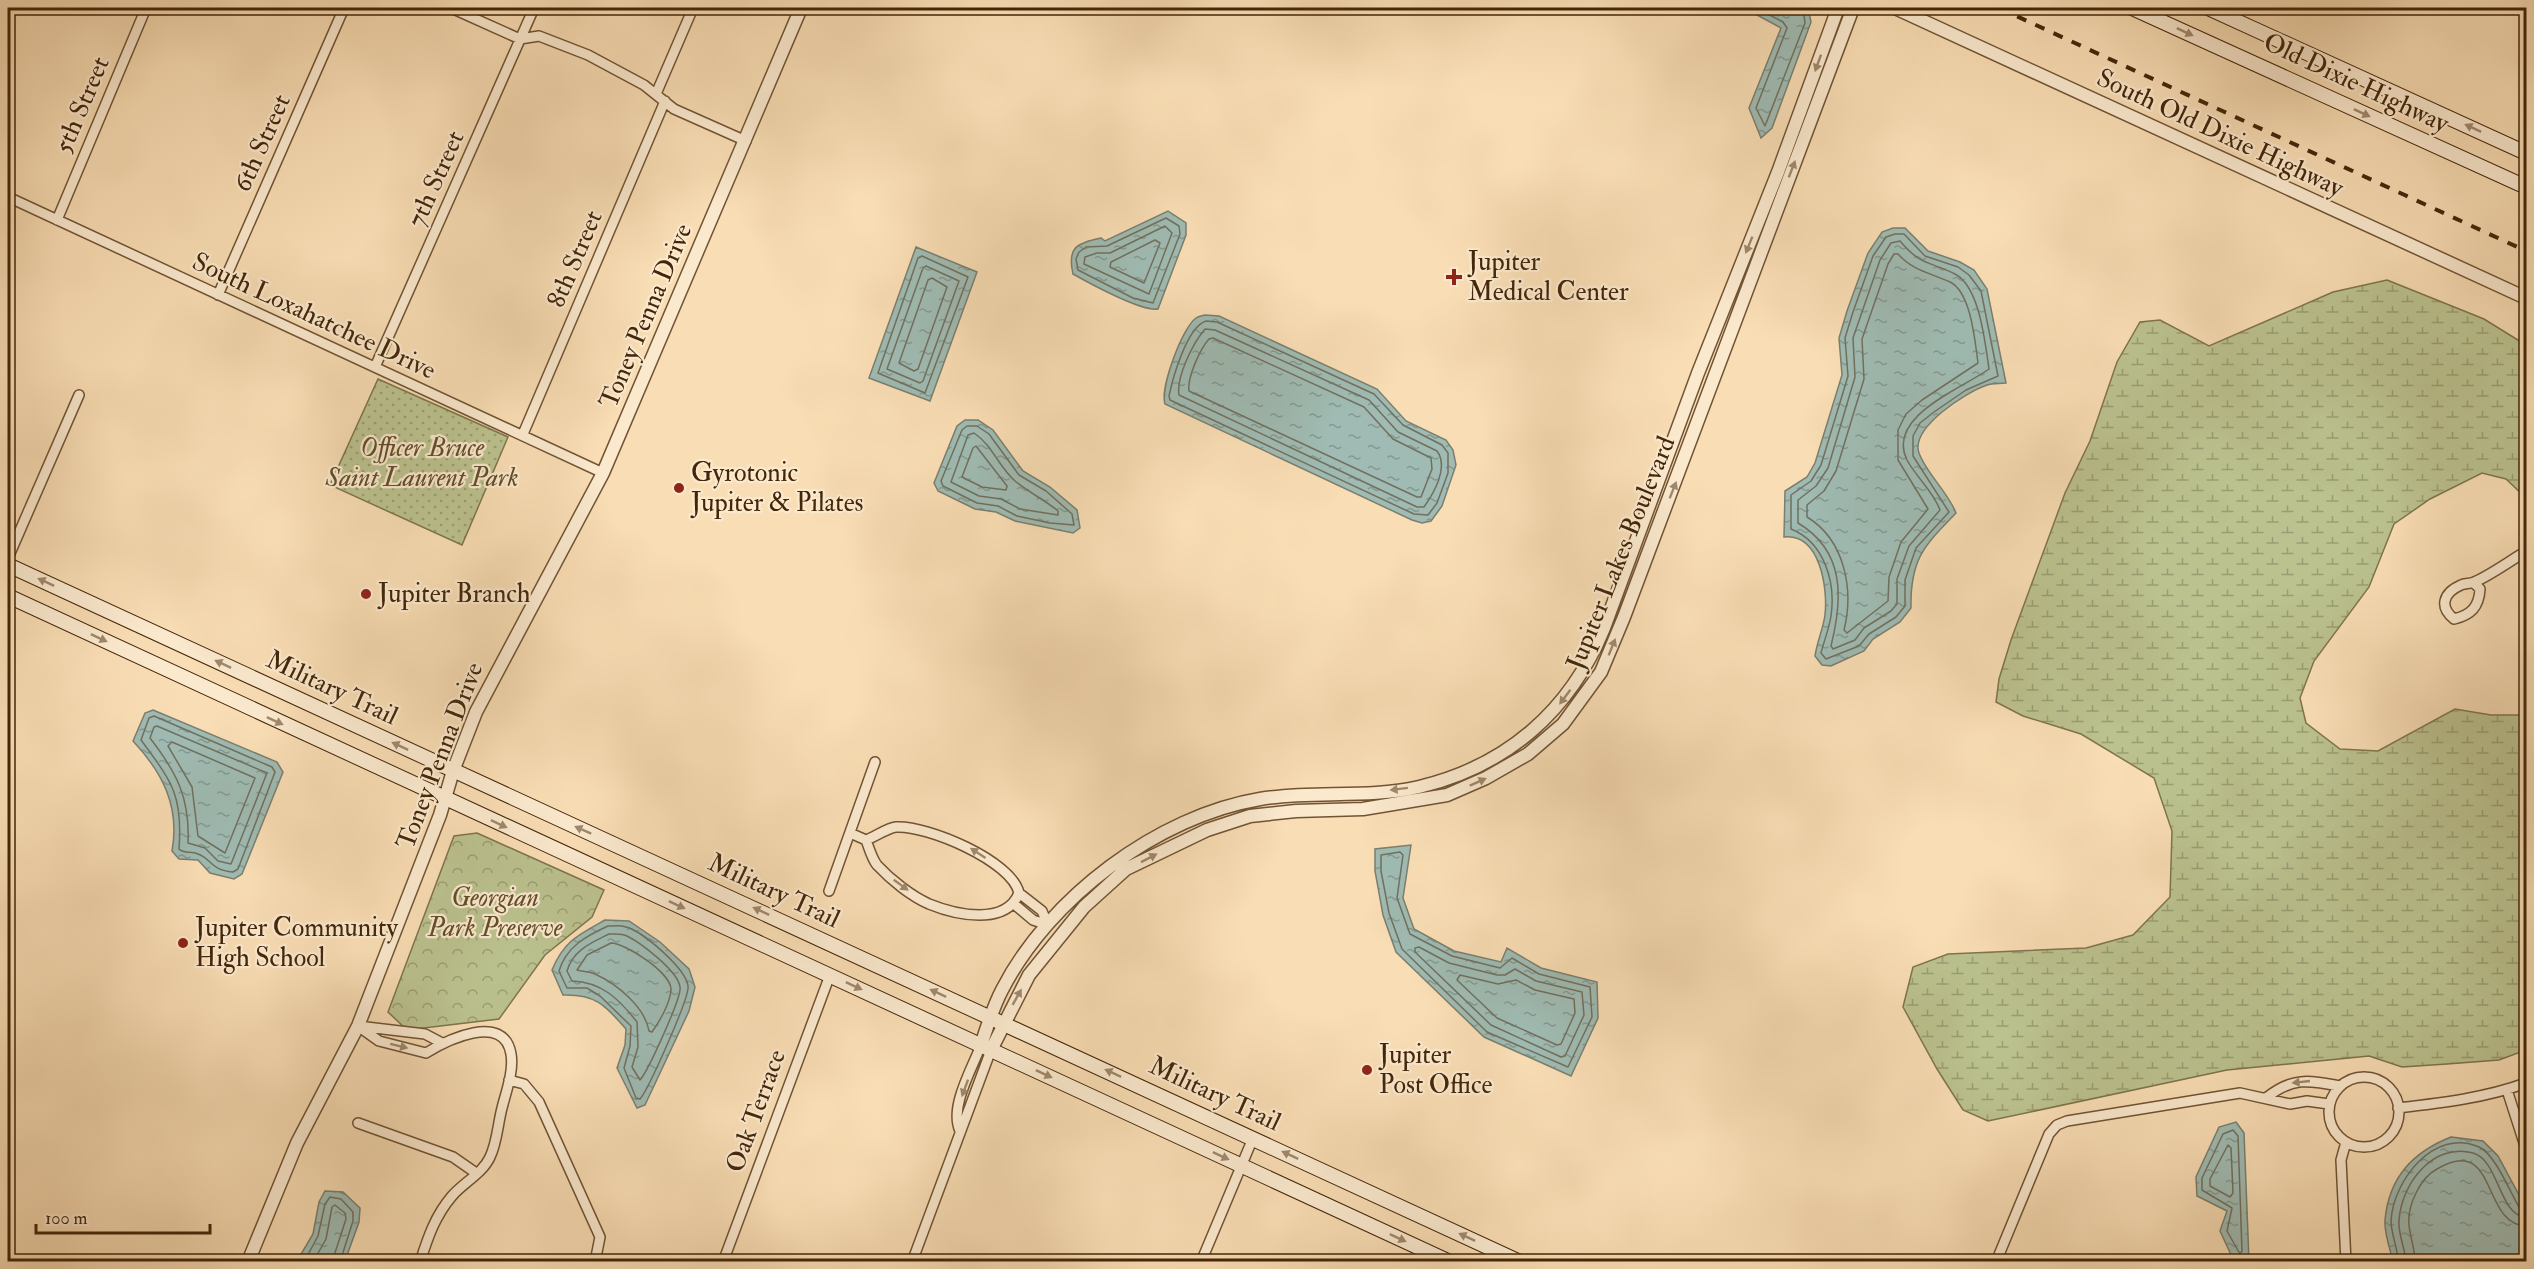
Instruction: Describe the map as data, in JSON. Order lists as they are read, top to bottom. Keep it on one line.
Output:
{"streets":{"main road":["Old Dixie Highway","Military Trail"],"street":["5th Street","South Old Dixie Highway","6th Street","7th Street","8th Street","South Loxahatchee Drive","Toney Penna Drive","Jupiter Lakes Boulevard","Oak Terrace"]},"crossings":[["5th Street","South Loxahatchee Drive"],["6th Street","South Loxahatchee Drive"],["7th Street","South Loxahatchee Drive"],["8th Street","South Loxahatchee Drive"],["South Loxahatchee Drive","Toney Penna Drive"],["Toney Penna Drive","Military Trail"],["Jupiter Lakes Boulevard","Military Trail"],["Military Trail","Oak Terrace"]],"parks":["Officer Bruce Saint Laurent Park","Georgian Park Preserve"],"places":{"health":["Jupiter Medical Center"],"other":["Gyrotonic Jupiter & Pilates","Jupiter Branch","Jupiter Community High School","Jupiter Post Office"]},"scale_bar":"100 m"}
